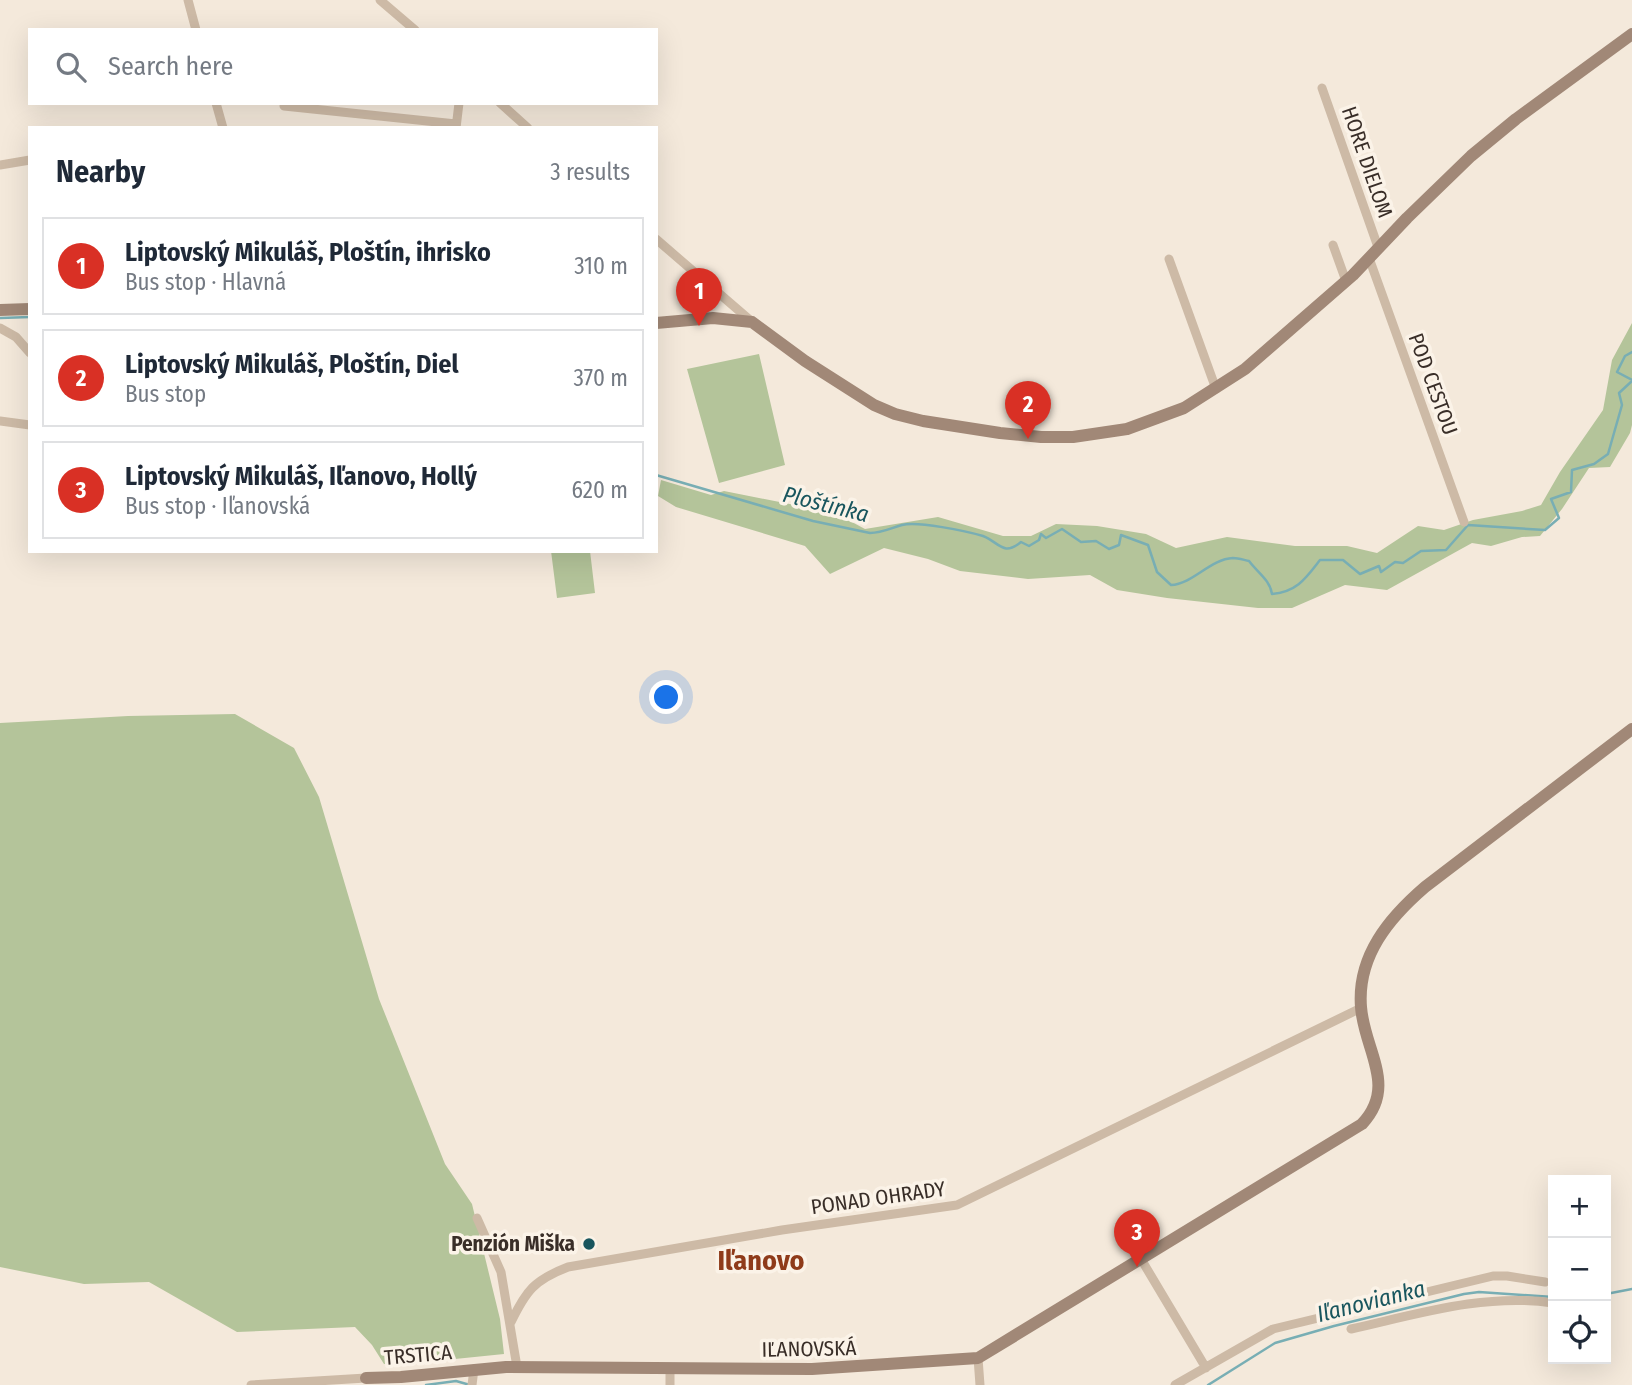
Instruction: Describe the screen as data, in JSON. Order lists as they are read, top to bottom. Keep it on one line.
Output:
{"streets":{"street":["HORE DIELOM","POD CESTOU","PONAD OHRADY","IĽANOVSKÁ","TRSTICA"]},"crossings":[["PONAD OHRADY","IĽANOVSKÁ"],["IĽANOVSKÁ","TRSTICA"]],"districts":["Iľanovo"],"water":["Ploštínka","Iľanovianka"],"places":["Penzión Miška"],"page":{"search":"Search here","heading":["Nearby","3 results"],"list":[{"mark":"1","name":"Liptovský Mikuláš, Ploštín, ihrisko","note":"Bus stop · Hlavná","value":"310 m"},{"mark":"2","name":"Liptovský Mikuláš, Ploštín, Diel","note":"Bus stop","value":"370 m"},{"mark":"3","name":"Liptovský Mikuláš, Iľanovo, Hollý","note":"Bus stop · Iľanovská","value":"620 m"}],"pins":["1","2","3"],"map_buttons":["+","−"]}}
